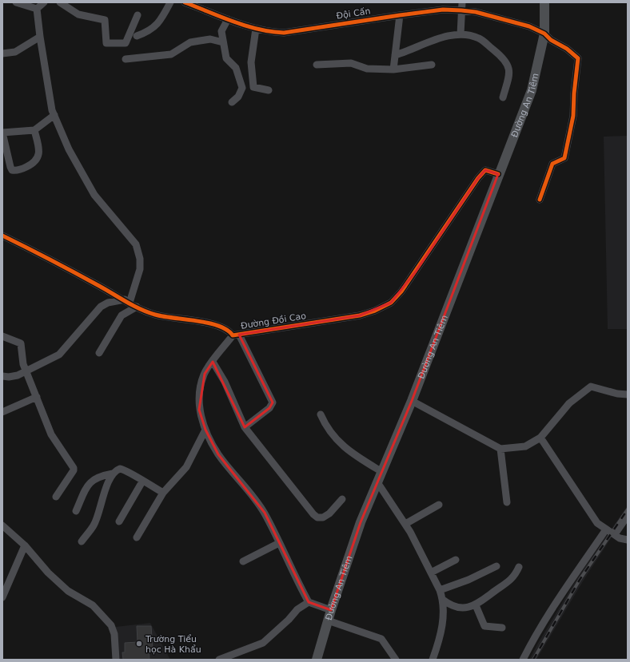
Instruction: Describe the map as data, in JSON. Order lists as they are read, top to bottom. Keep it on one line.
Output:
{"streets":{"main road":["Đường An Tiêm"],"street":["Đội Cấn","Đường Đồi Cao"]},"crossings":[["Đội Cấn","Đường An Tiêm"],["Đường An Tiêm","Đường Đồi Cao"]],"places":["Trường Tiểu học Hà Khẩu"]}
